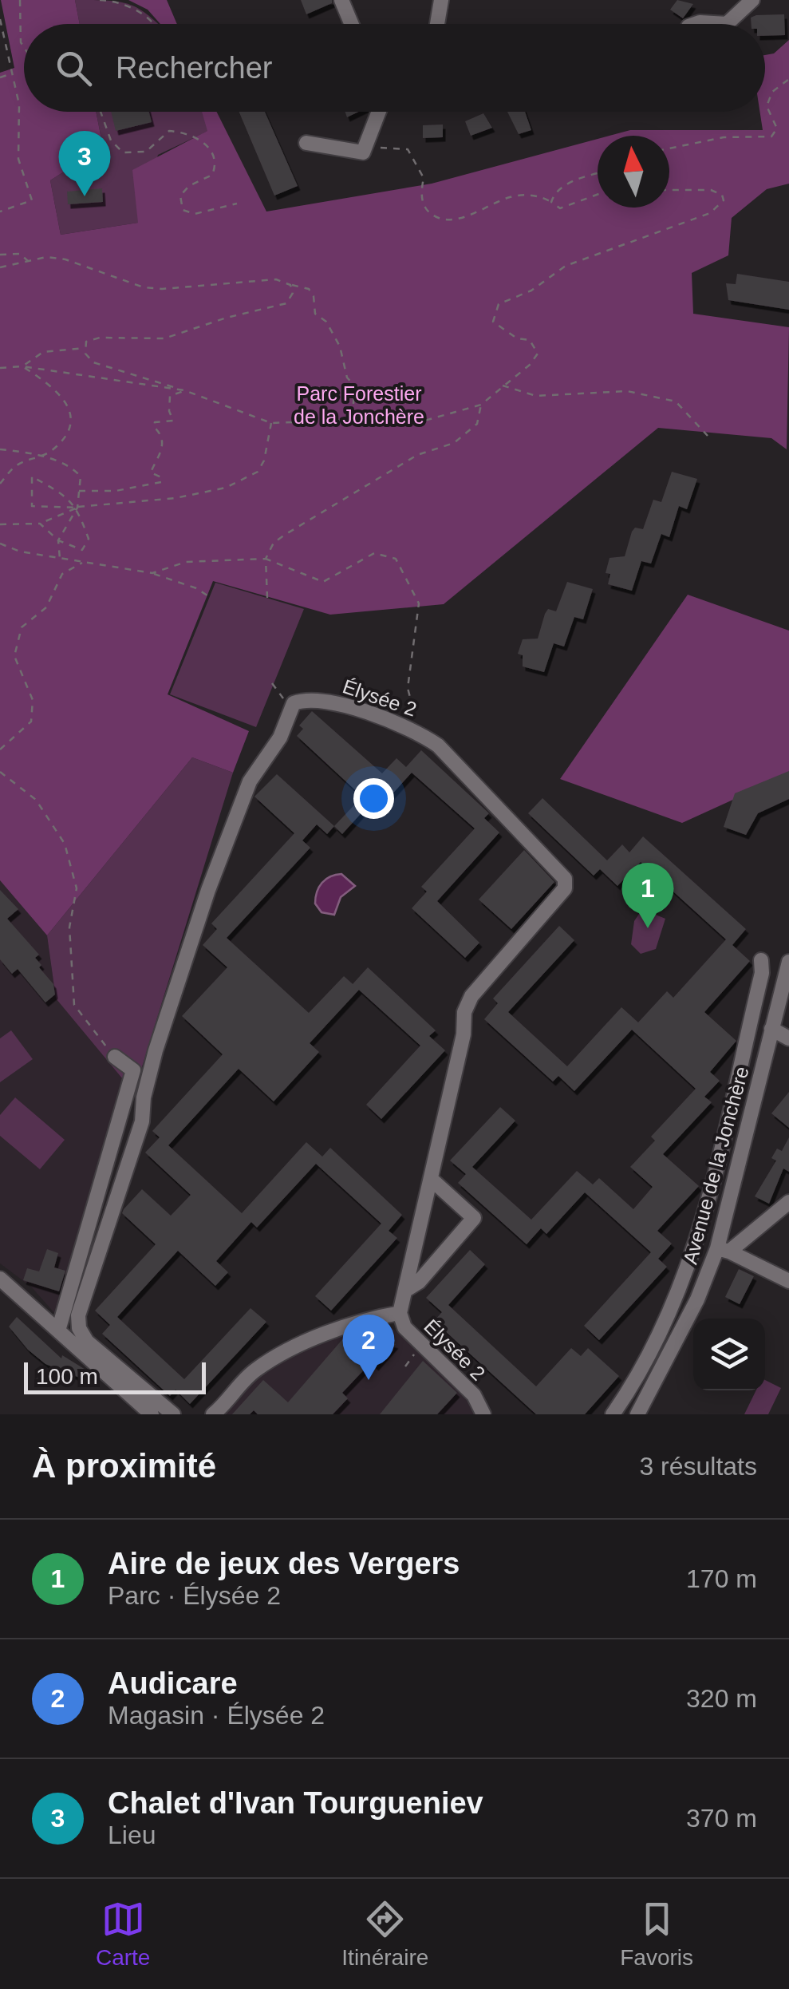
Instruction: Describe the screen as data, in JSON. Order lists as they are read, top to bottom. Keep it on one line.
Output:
{"streets":{"street":["Élysée 2","Avenue de la Jonchère"]},"parks":["Parc Forestier de la Jonchère"],"scale_bar":"100 m","north":"top","page":{"search":"Rechercher","pins":["3","1","2"],"scale":"100 m","heading":["À proximité","3 résultats"],"list":[{"mark":"1","name":"Aire de jeux des Vergers","note":"Parc · Élysée 2","value":"170 m"},{"mark":"2","name":"Audicare","note":"Magasin · Élysée 2","value":"320 m"},{"mark":"3","name":"Chalet d'Ivan Tourgueniev","note":"Lieu","value":"370 m"}],"nav":["Carte","Itinéraire","Favoris"]}}
